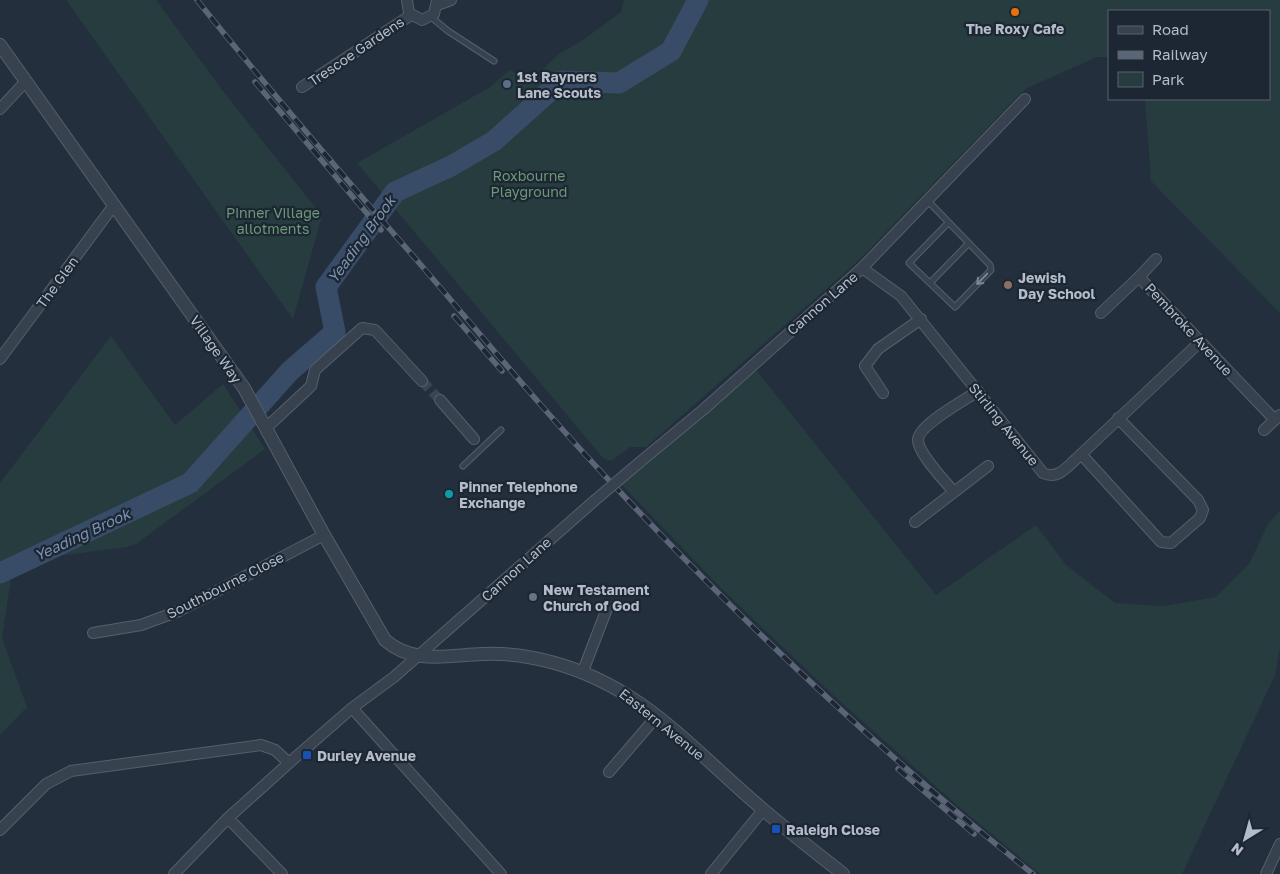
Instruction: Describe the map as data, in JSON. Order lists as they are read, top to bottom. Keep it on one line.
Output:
{"streets":{"street":["Trescoe Gardens","The Glen","Cannon Lane","Pembroke Avenue","Village Way","Stirling Avenue","Southbourne Close","Eastern Avenue"]},"crossings":[["The Glen","Village Way"],["Cannon Lane","Village Way"],["Cannon Lane","Stirling Avenue"],["Cannon Lane","Eastern Avenue"],["Pembroke Avenue","Stirling Avenue"],["Village Way","Southbourne Close"],["Village Way","Eastern Avenue"]],"water":["Yeading Brook"],"parks":["Roxbourne Playground","Pinner Village allotments"],"places":{"other":["The Roxy Cafe","1st Rayners Lane Scouts","Jewish Day School","Pinner Telephone Exchange","New Testament Church of God"],"transit":["Durley Avenue","Raleigh Close"]},"legend":["Road","Railway","Park"],"north":"bottom left"}
